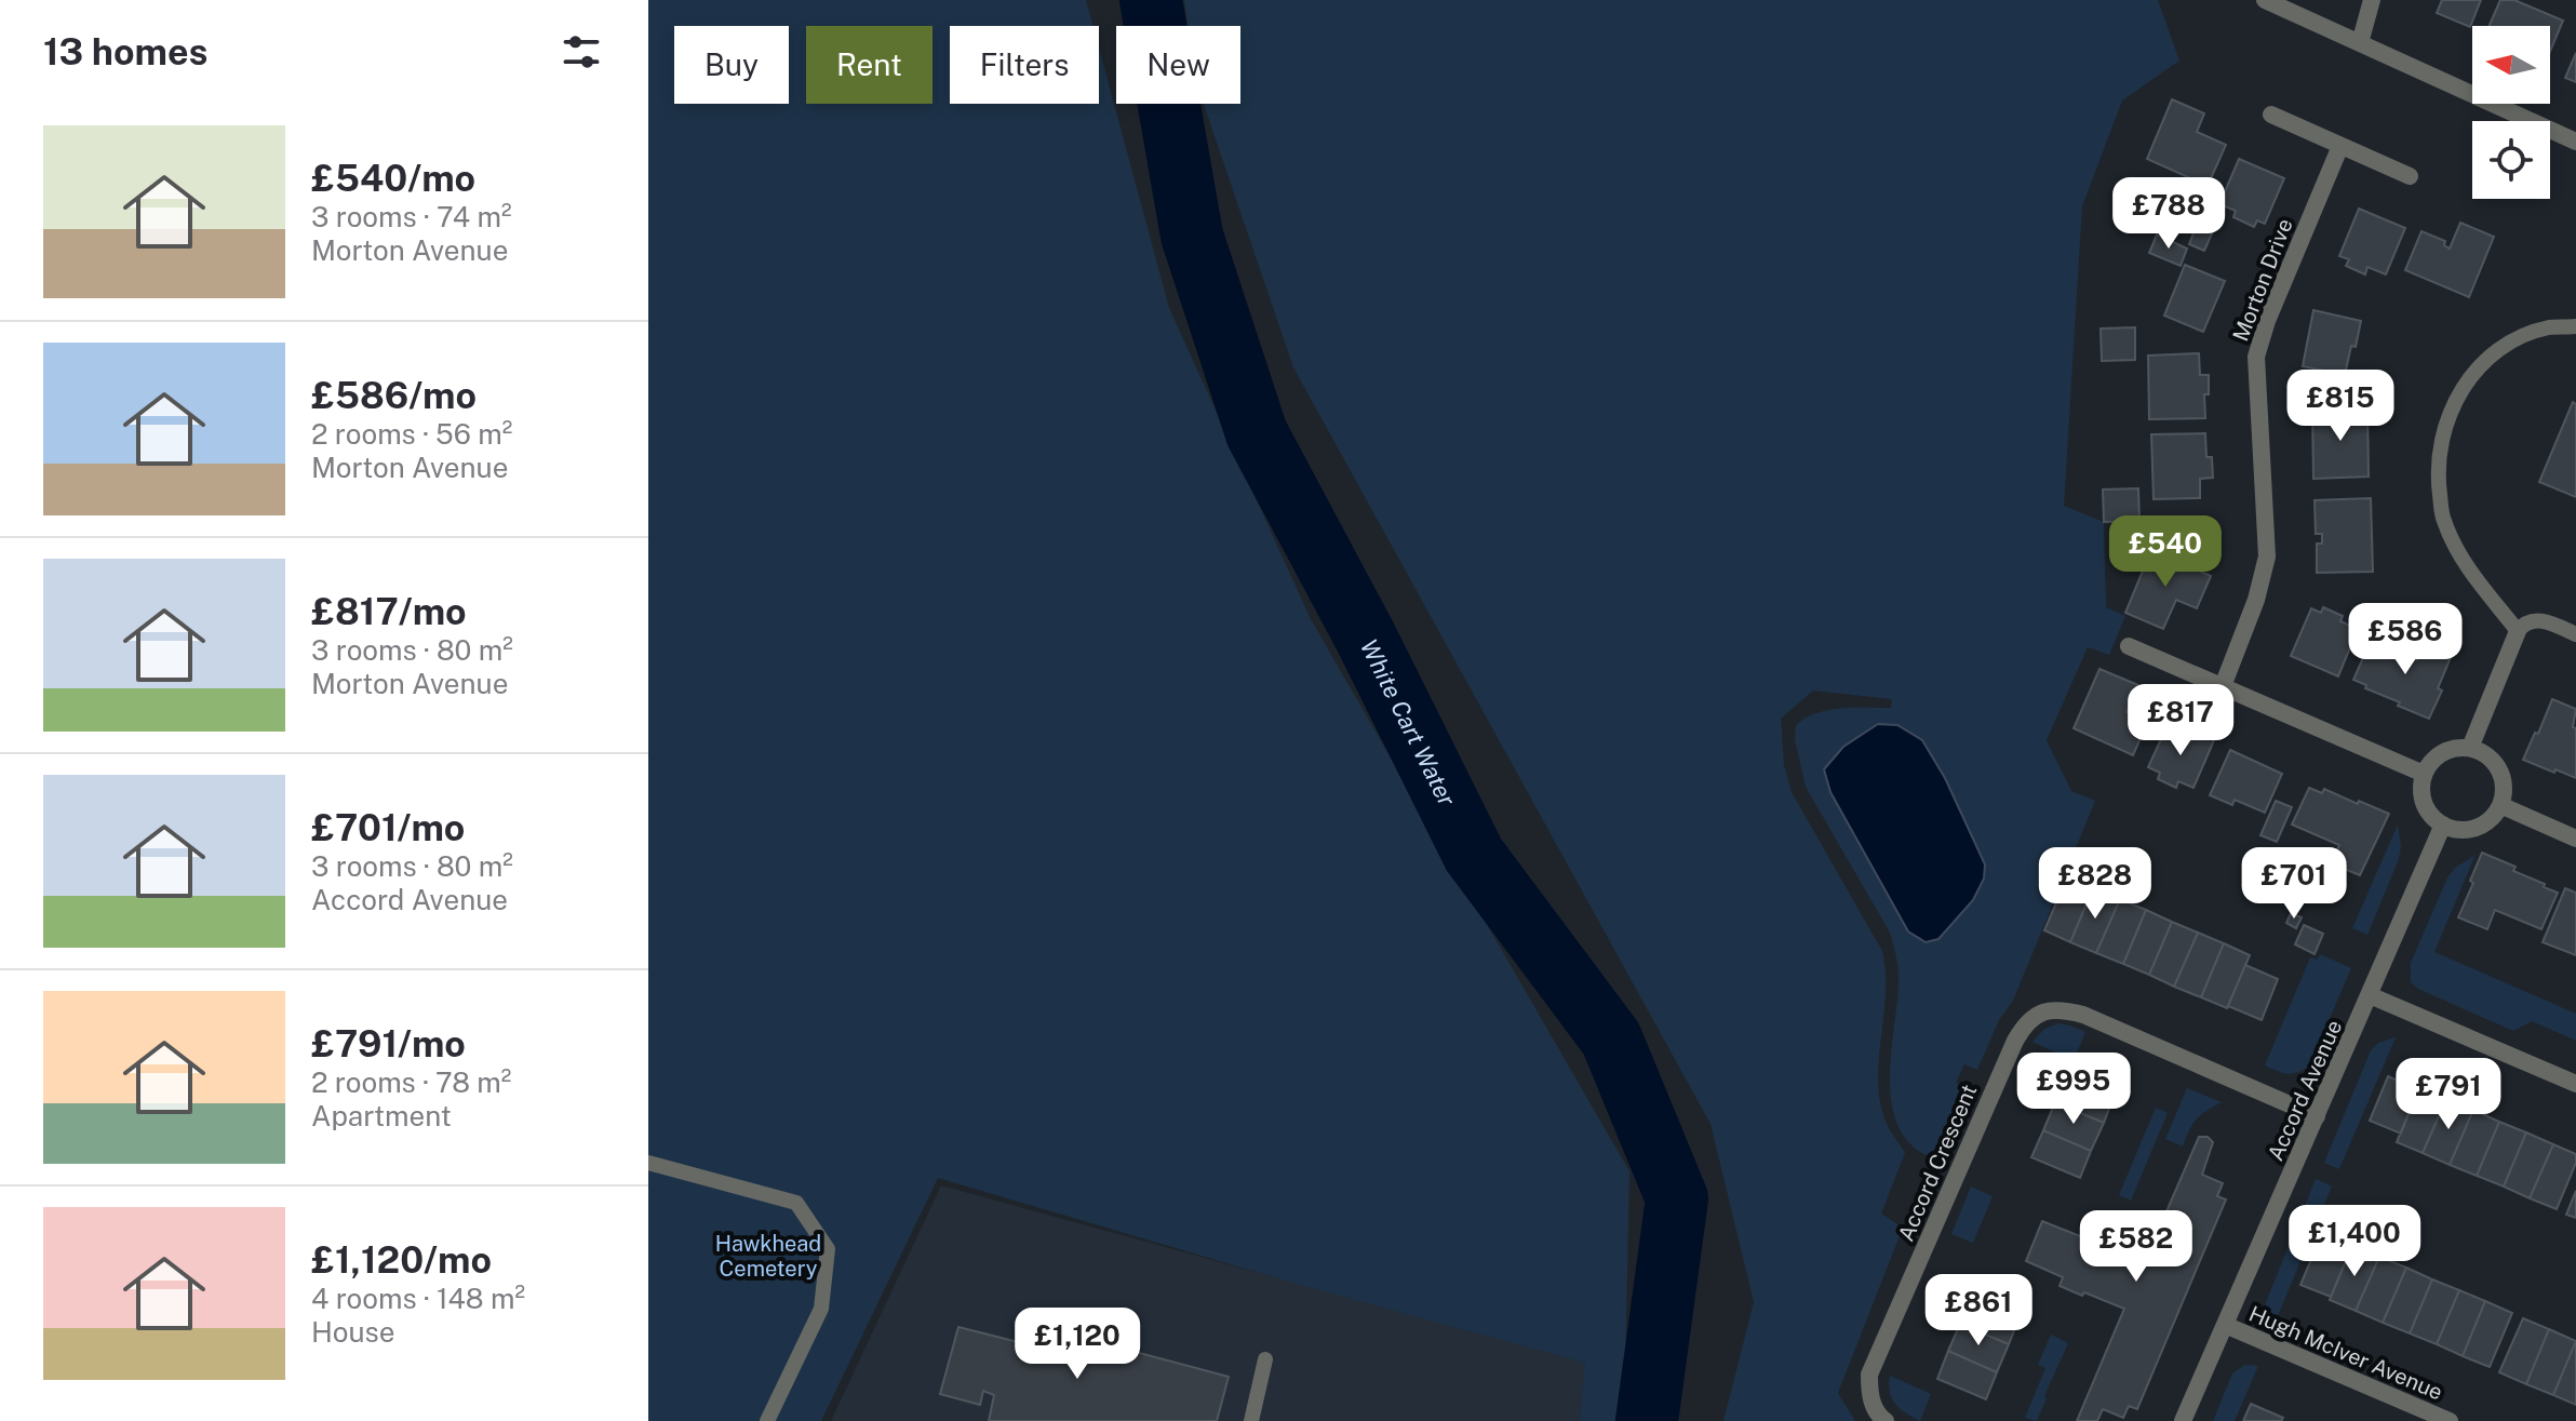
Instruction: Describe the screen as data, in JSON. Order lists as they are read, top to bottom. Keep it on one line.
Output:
{"streets":{"street":["Morton Drive","Accord Avenue","Accord Crescent","Hugh McIver Avenue"]},"crossings":[["Accord Avenue","Accord Crescent"],["Accord Avenue","Hugh McIver Avenue"]],"water":["White Cart Water"],"parks":["Hawkhead Cemetery"],"north":"left","page":{"heading":"13 homes","chip":["Buy","Rent","Filters","New"],"list":[{"name":"£540/mo","note":"3 rooms · 74 m² · Morton Avenue"},{"name":"£586/mo","note":"2 rooms · 56 m² · Morton Avenue"},{"name":"£817/mo","note":"3 rooms · 80 m² · Morton Avenue"},{"name":"£701/mo","note":"3 rooms · 80 m² · Accord Avenue"},{"name":"£791/mo","note":"2 rooms · 78 m² · Apartment"},{"name":"£1,120/mo","note":"4 rooms · 148 m² · House"}],"price":["£788","£815","£540","£586","£817","£828","£701","£995","£791","£1,400","£582","£861","£1,120"]}}
